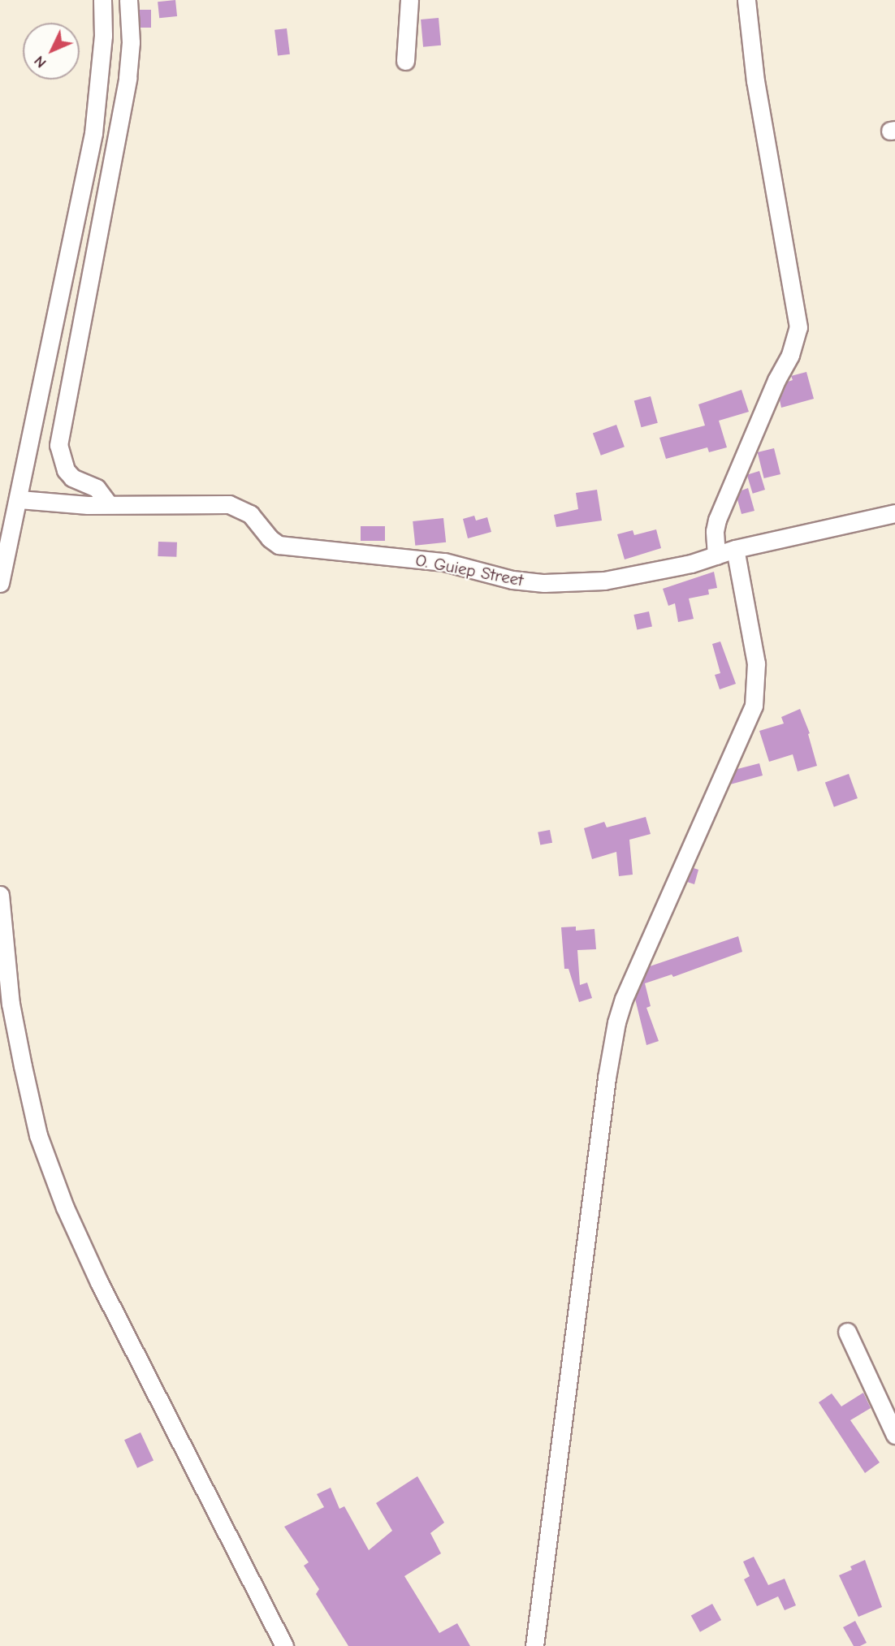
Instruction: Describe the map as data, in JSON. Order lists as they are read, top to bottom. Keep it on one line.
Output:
{"streets":{"street":["O. Guiep Street"]},"north":"bottom left"}
